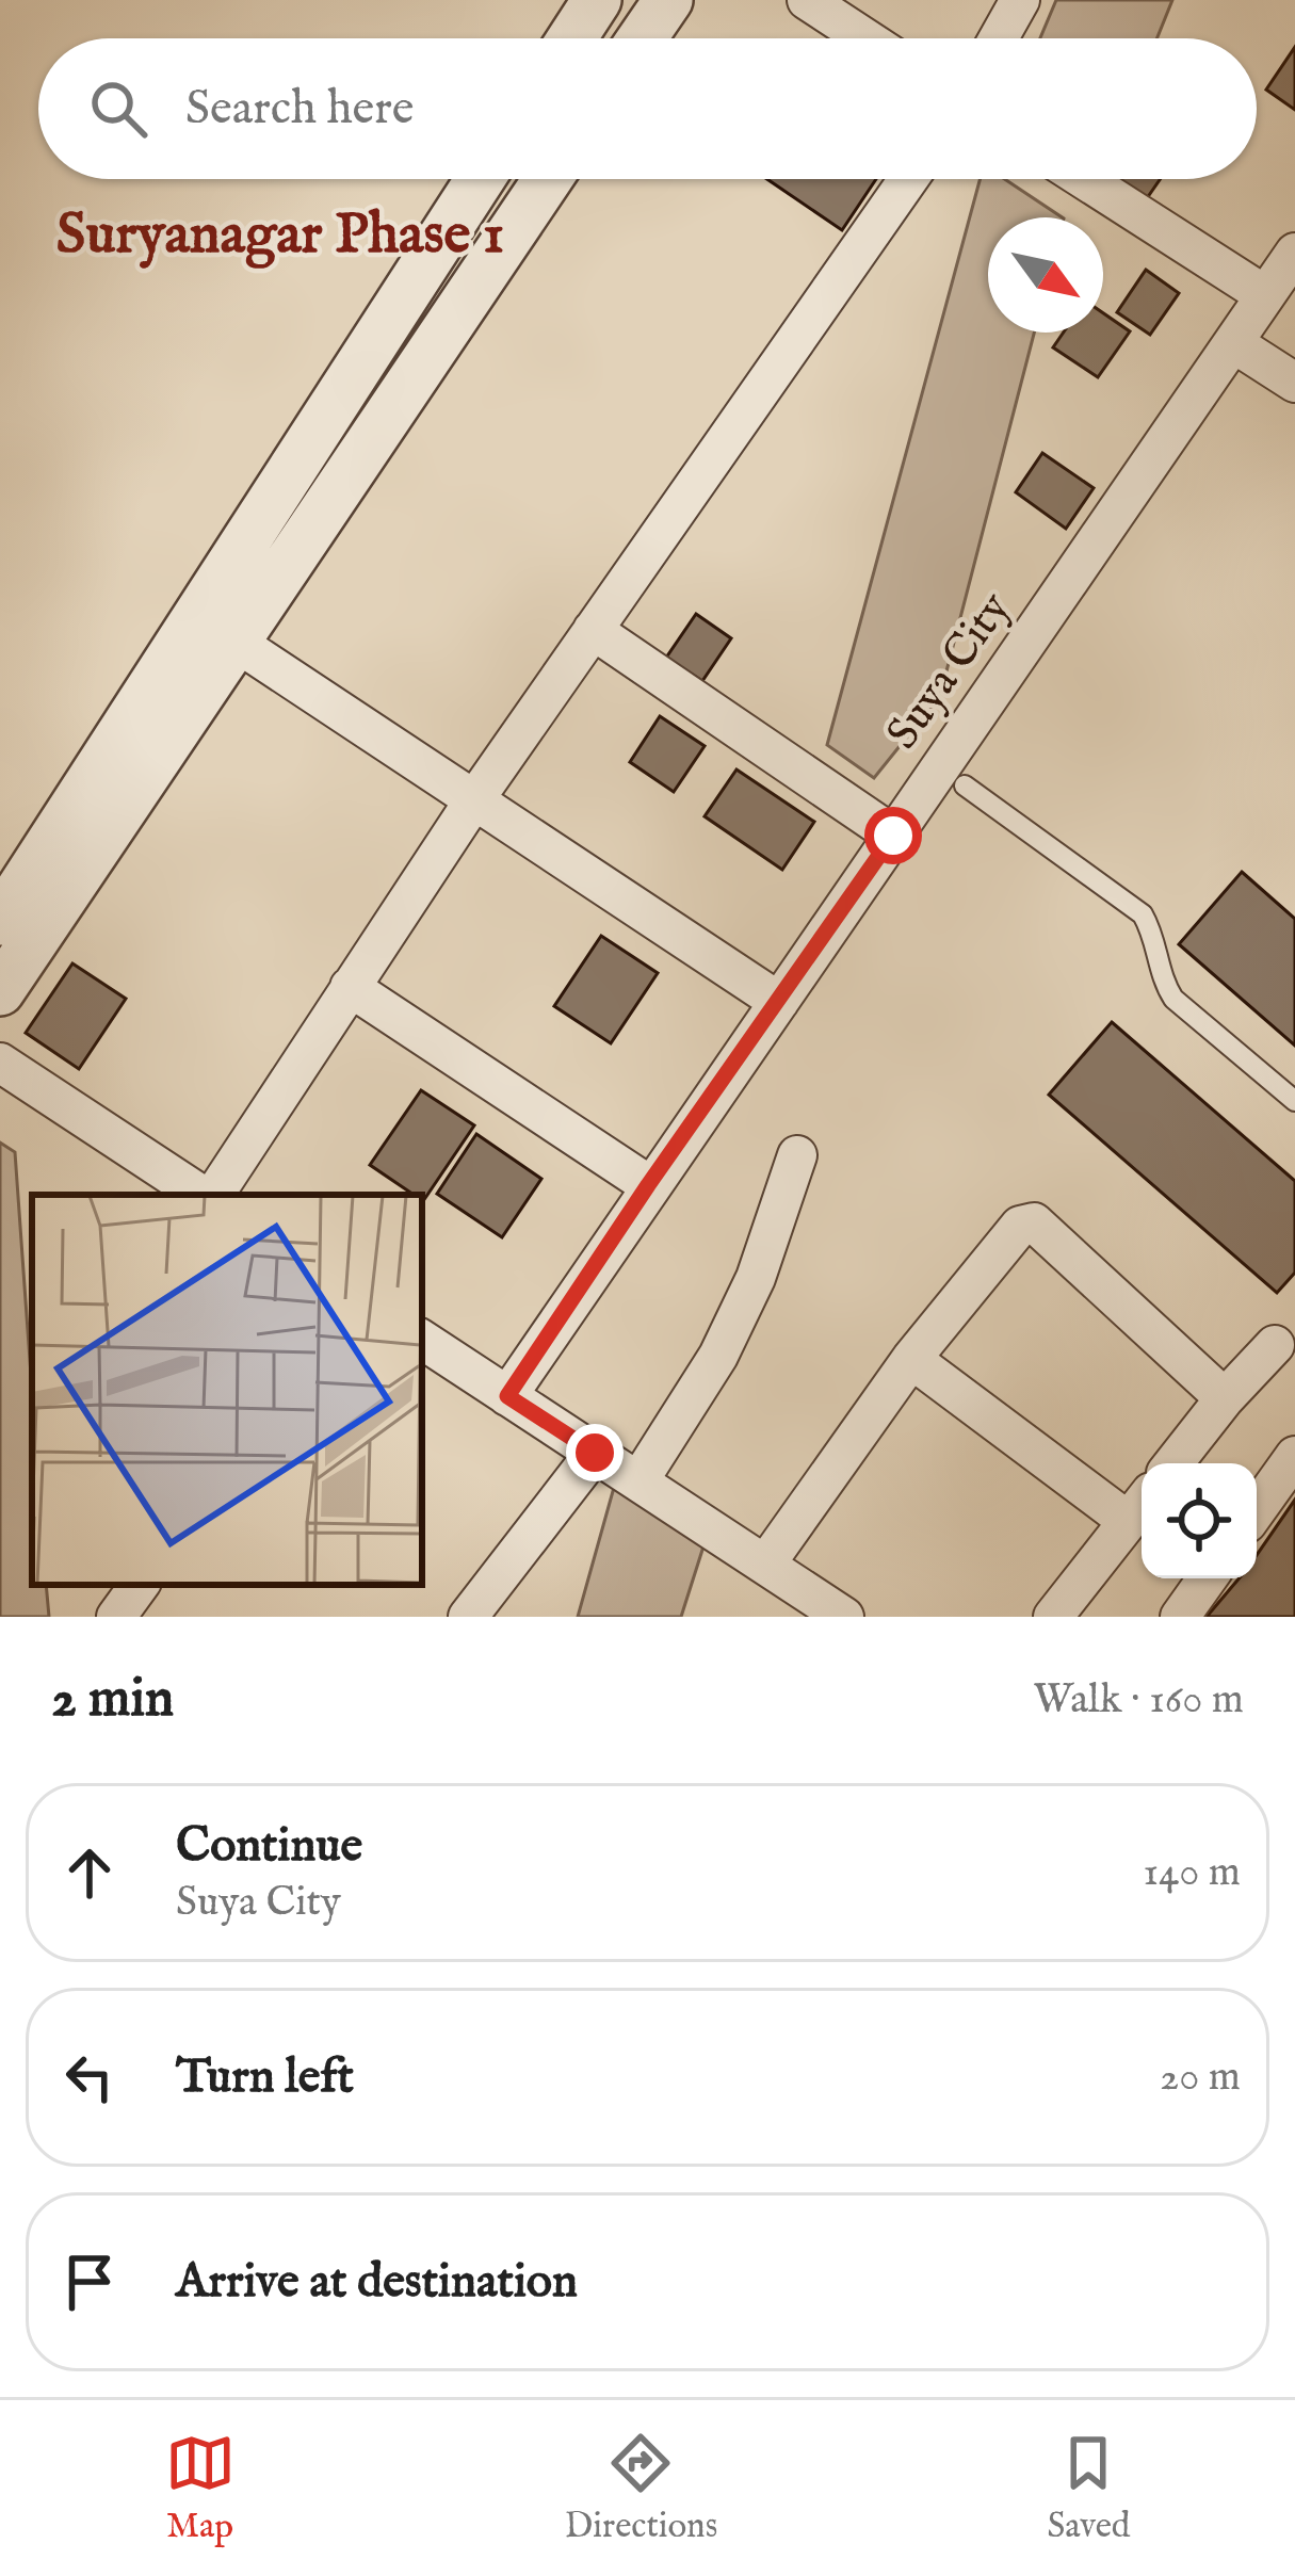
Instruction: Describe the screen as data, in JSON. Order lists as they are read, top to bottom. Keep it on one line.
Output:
{"streets":{"street":["Suya City"]},"districts":["Suryanagar Phase 1"],"north":"bottom right","page":{"search":"Search here","heading":["2 min","Walk · 160 m"],"list":[["Continue","Suya City","140 m"],["Turn left","20 m"],"Arrive at destination"],"nav":["Map","Directions","Saved"]}}
